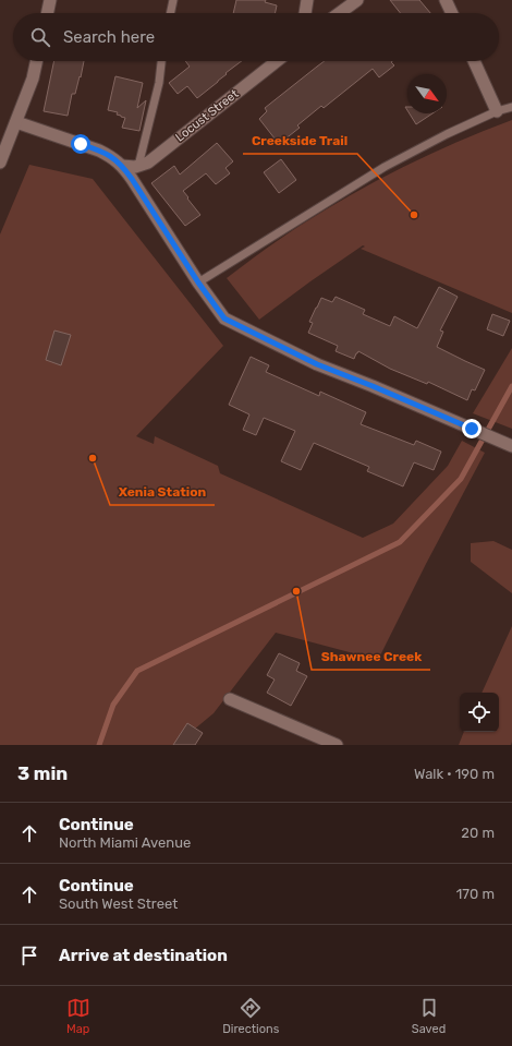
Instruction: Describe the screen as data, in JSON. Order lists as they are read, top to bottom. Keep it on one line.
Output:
{"streets":{"street":["Locust Street"]},"places":["Creekside Trail","Xenia Station","Shawnee Creek"],"north":"bottom right","page":{"search":"Search here","heading":["3 min","Walk · 190 m"],"list":[["Continue","North Miami Avenue","20 m"],["Continue","South West Street","170 m"],"Arrive at destination"],"nav":["Map","Directions","Saved"]}}
